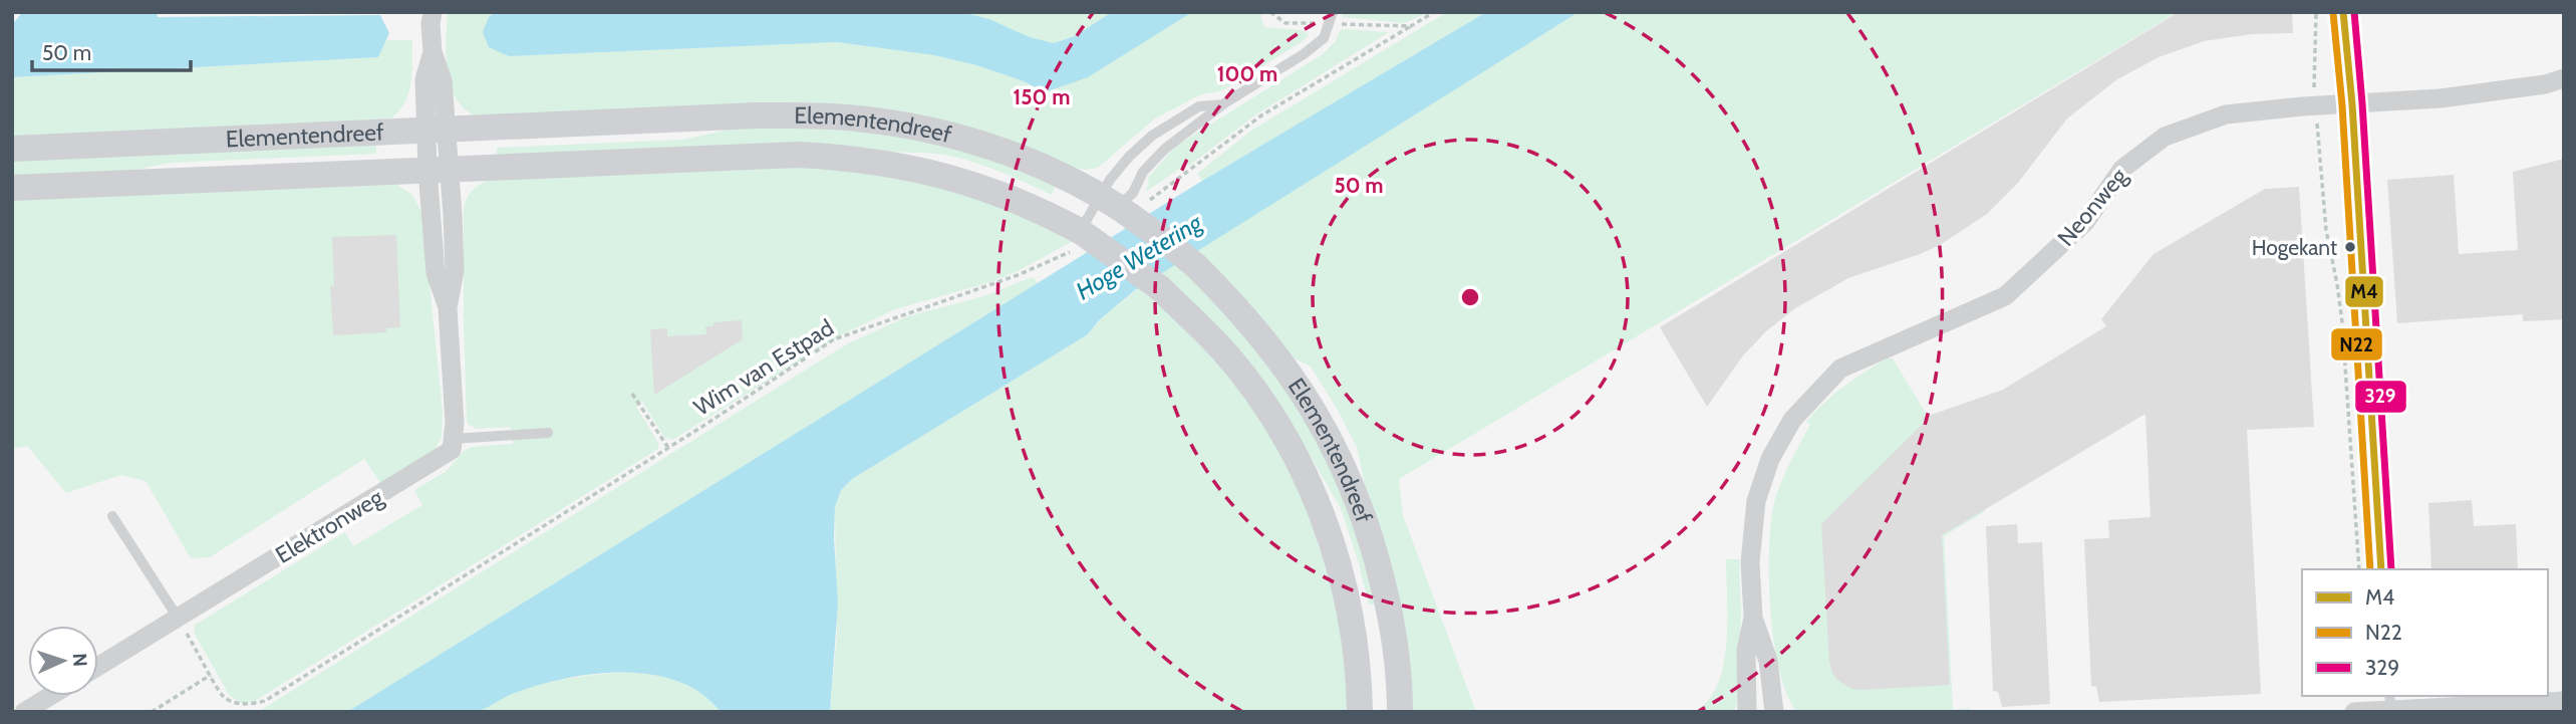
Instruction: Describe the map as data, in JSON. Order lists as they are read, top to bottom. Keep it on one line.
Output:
{"streets":{"main road":["Elementendreef"],"street":["Neonweg","Elektronweg"],"path":["Wim van Estpad"]},"crossings":[["Elementendreef","Wim van Estpad"],["Wim van Estpad","Elektronweg"]],"water":["Hoge Wetering"],"places":["Hogekant"],"lines":["transit line M4","transit line 329","transit line N22"],"legend":["M4","N22","329"],"scale_bar":"50 m","north":"right","rings":["100 m","150 m","50 m"]}
